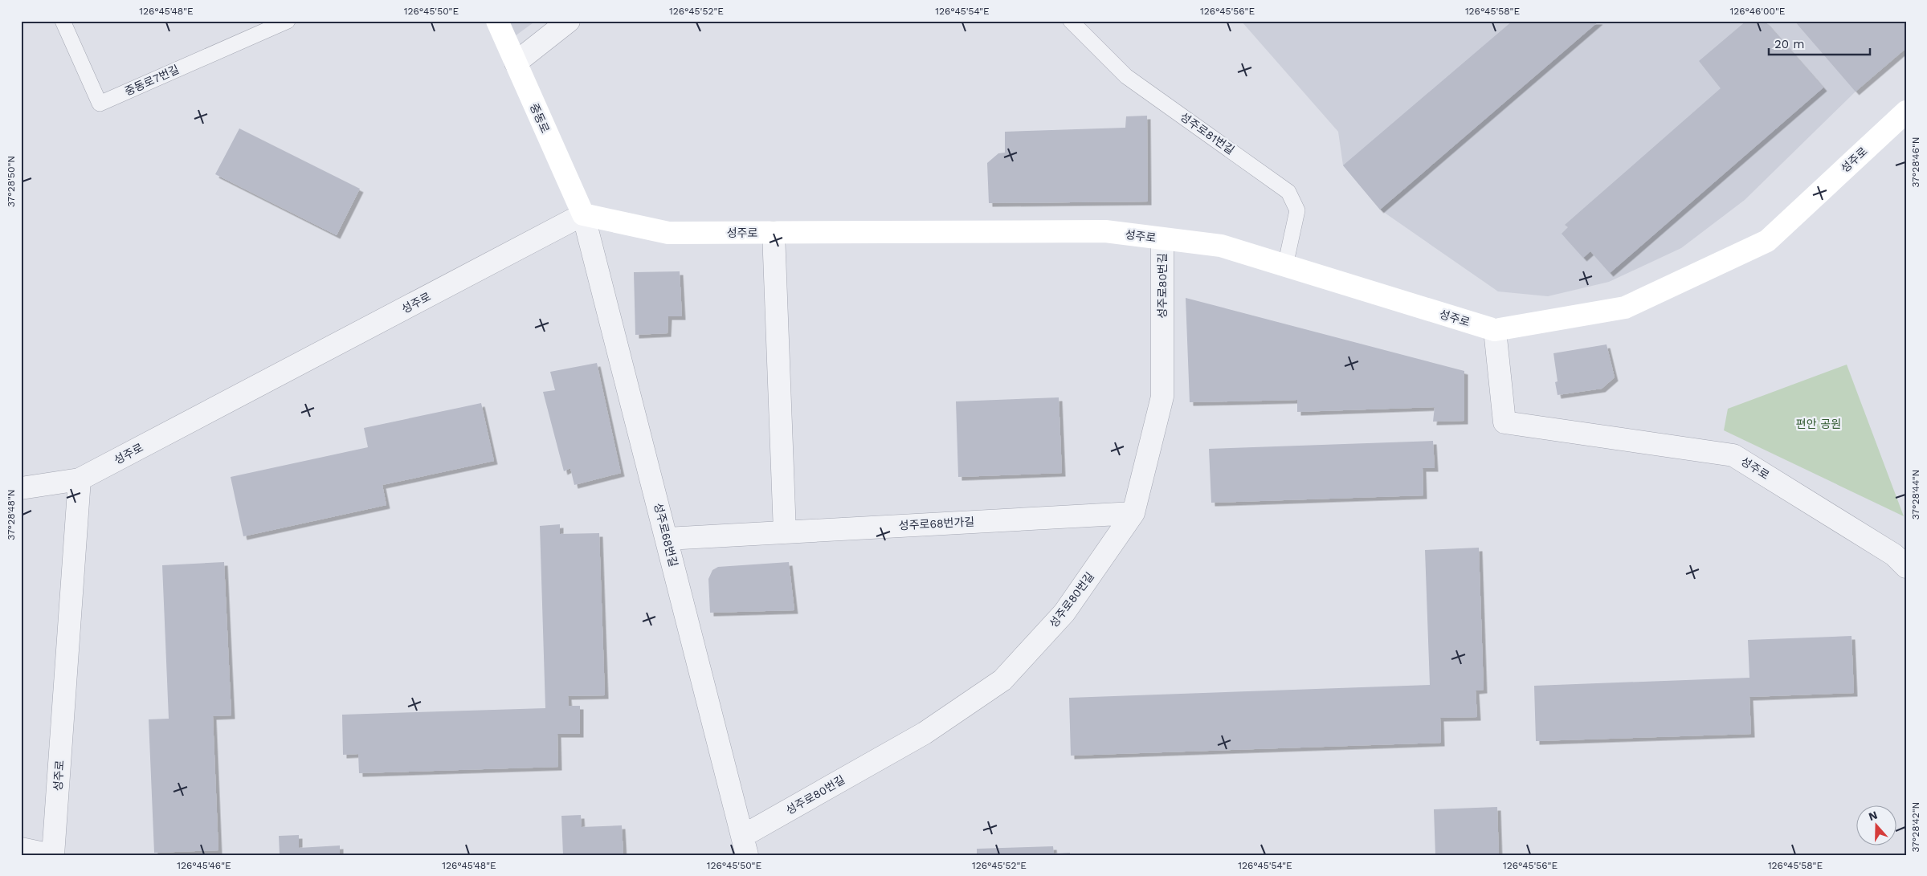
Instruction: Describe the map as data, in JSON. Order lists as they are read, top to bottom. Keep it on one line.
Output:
{"streets":{"street":["중동로","성주로","성주로80번길","성주로68번가길","성주로68번길"],"lane":["중동로7번길","성주로81번길"]},"crossings":[["중동로","성주로"],["중동로","성주로68번길"],["성주로81번길","성주로"],["성주로","성주로80번길"],["성주로","성주로68번가길"],["성주로","성주로68번길"],["성주로80번길","성주로68번가길"],["성주로80번길","성주로68번길"],["성주로68번가길","성주로68번길"]],"parks":["편안 공원"],"scale_bar":"20 m","north":"top","coordinates":["126°45'48\"E","126°45'50\"E","126°45'52\"E","126°45'54\"E","126°45'56\"E","126°45'58\"E","126°46'00\"E","37°28'46\"N","37°28'50\"N","37°28'44\"N","37°28'48\"N","37°28'42\"N","126°45'46\"E"]}
